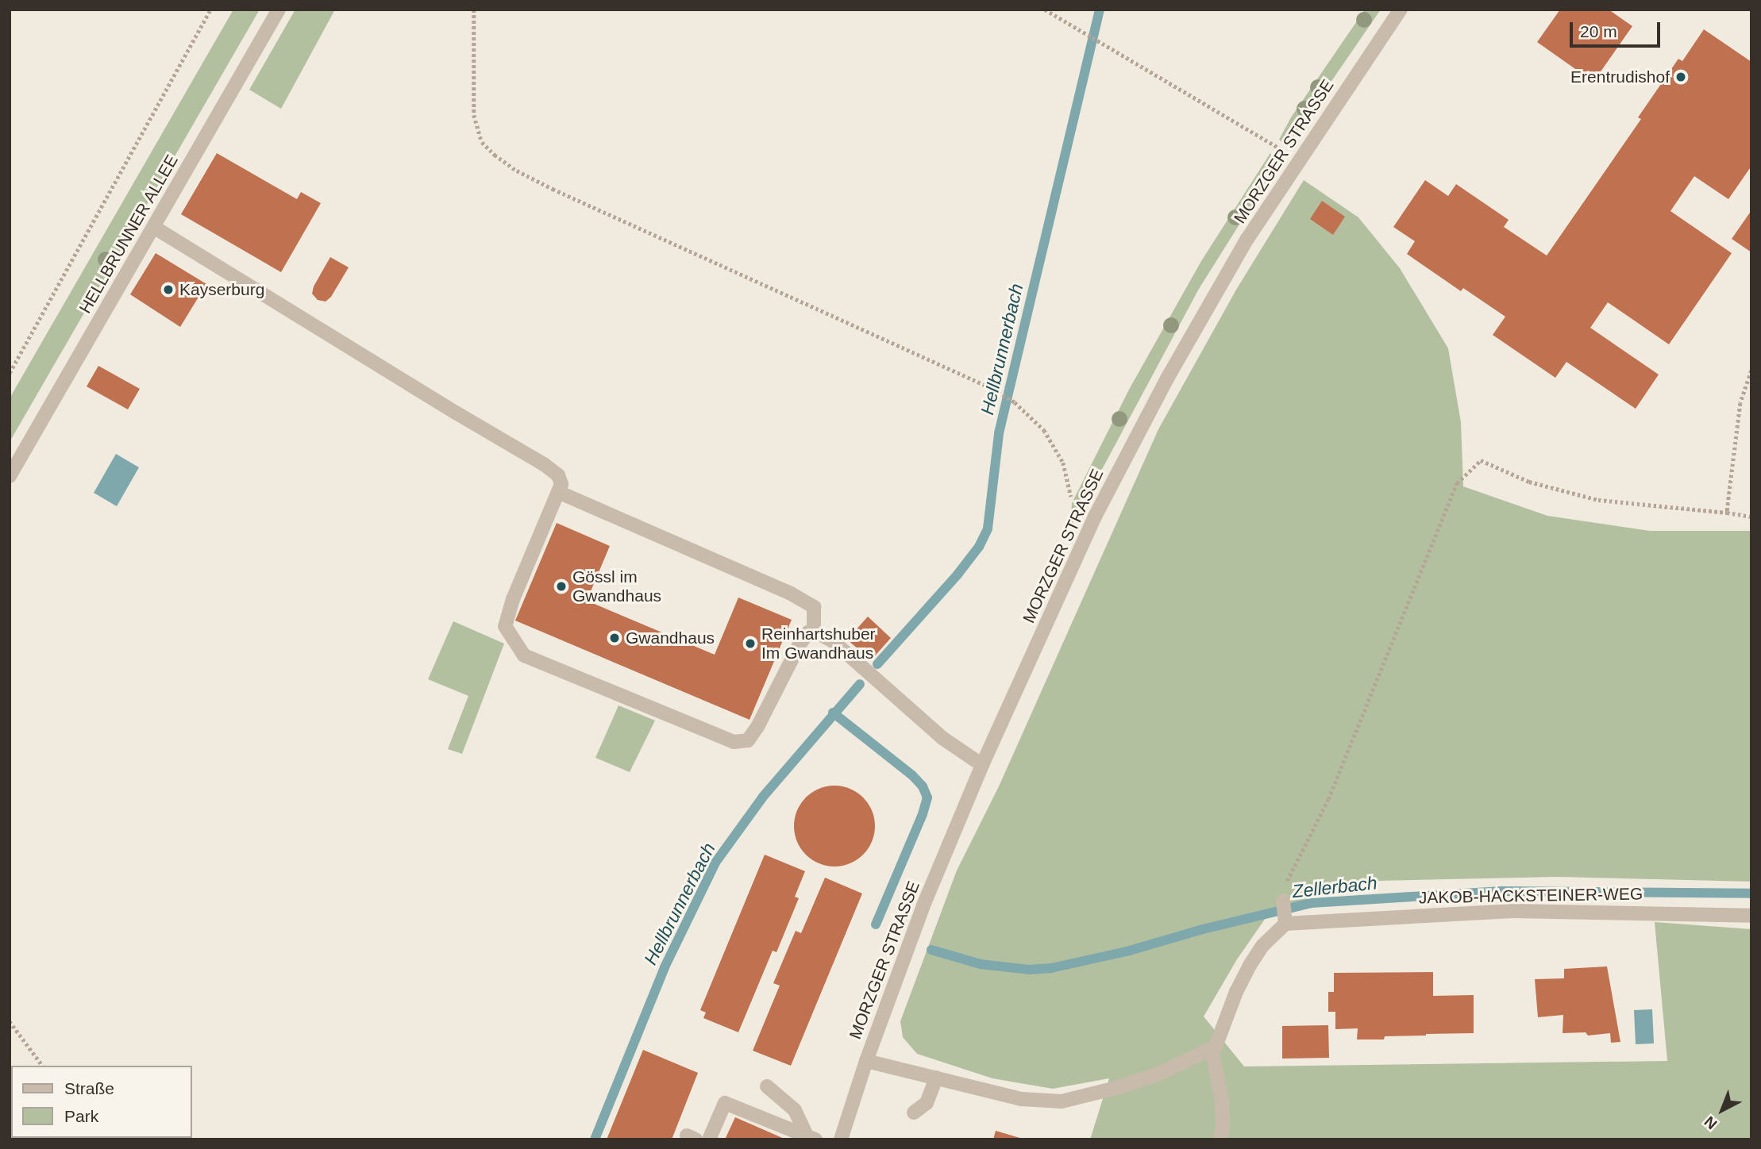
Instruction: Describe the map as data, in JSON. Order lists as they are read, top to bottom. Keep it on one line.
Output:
{"streets":{"street":["MORZGER STRASSE","HELLBRUNNER ALLEE","JAKOB-HACKSTEINER-WEG"]},"water":["Hellbrunnerbach","Zellerbach"],"places":["Erentrudishof","Kayserburg","Gössl im Gwandhaus","Gwandhaus","Reinhartshuber Im Gwandhaus"],"legend":["Straße","Park"],"scale_bar":"20 m","north":"bottom left"}
